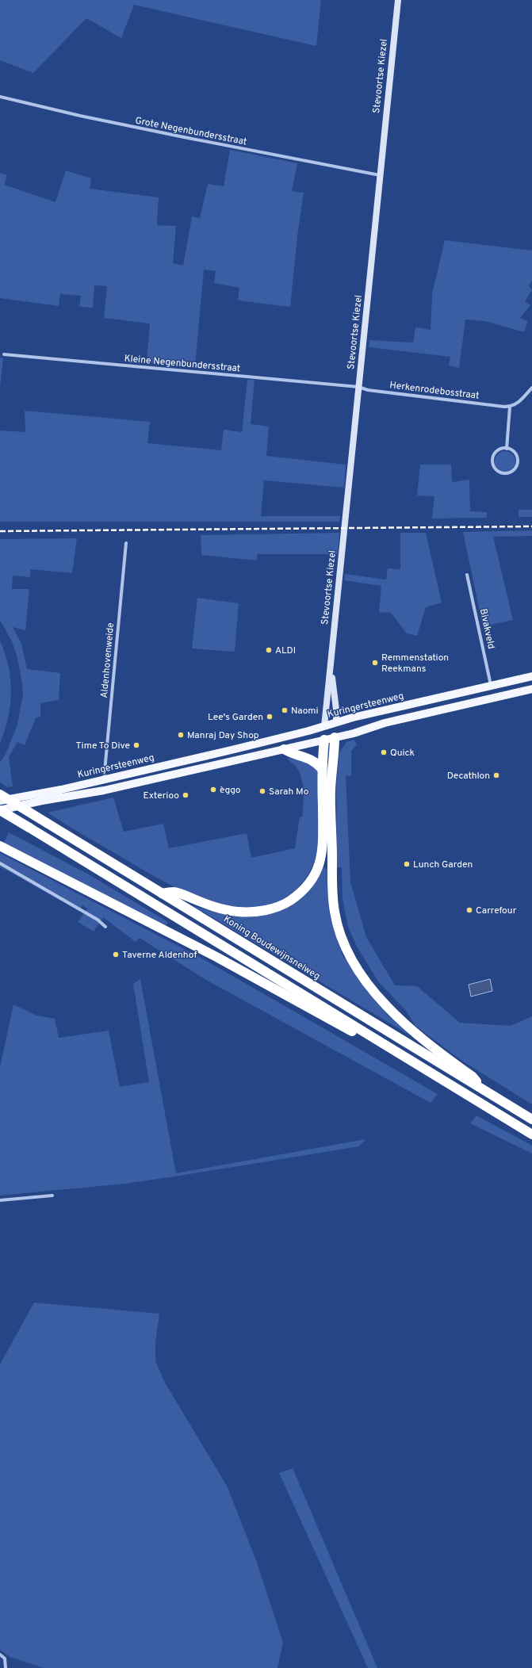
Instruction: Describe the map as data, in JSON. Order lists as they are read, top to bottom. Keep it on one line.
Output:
{"streets":{"highway":["Koning Boudewijnsnelweg"],"main road":["Stevoortse Kiezel","Kuringersteenweg"],"street":["Grote Negenbundersstraat","Kleine Negenbundersstraat","Herkenrodebosstraat","Bivakveld","Aldenhovenweide"]},"crossings":[["Stevoortse Kiezel","Grote Negenbundersstraat"],["Stevoortse Kiezel","Kleine Negenbundersstraat"],["Stevoortse Kiezel","Herkenrodebosstraat"],["Stevoortse Kiezel","Kuringersteenweg"],["Kleine Negenbundersstraat","Herkenrodebosstraat"],["Bivakveld","Kuringersteenweg"],["Aldenhovenweide","Kuringersteenweg"]],"places":["ALDI","Remmenstation Reekmans","Naomi","Lee's Garden","Manraj Day Shop","Time To Dive","Quick","Decathlon","èggo","Sarah Mo","Exterioo","Lunch Garden","Carrefour","Taverne Aldenhof"]}
